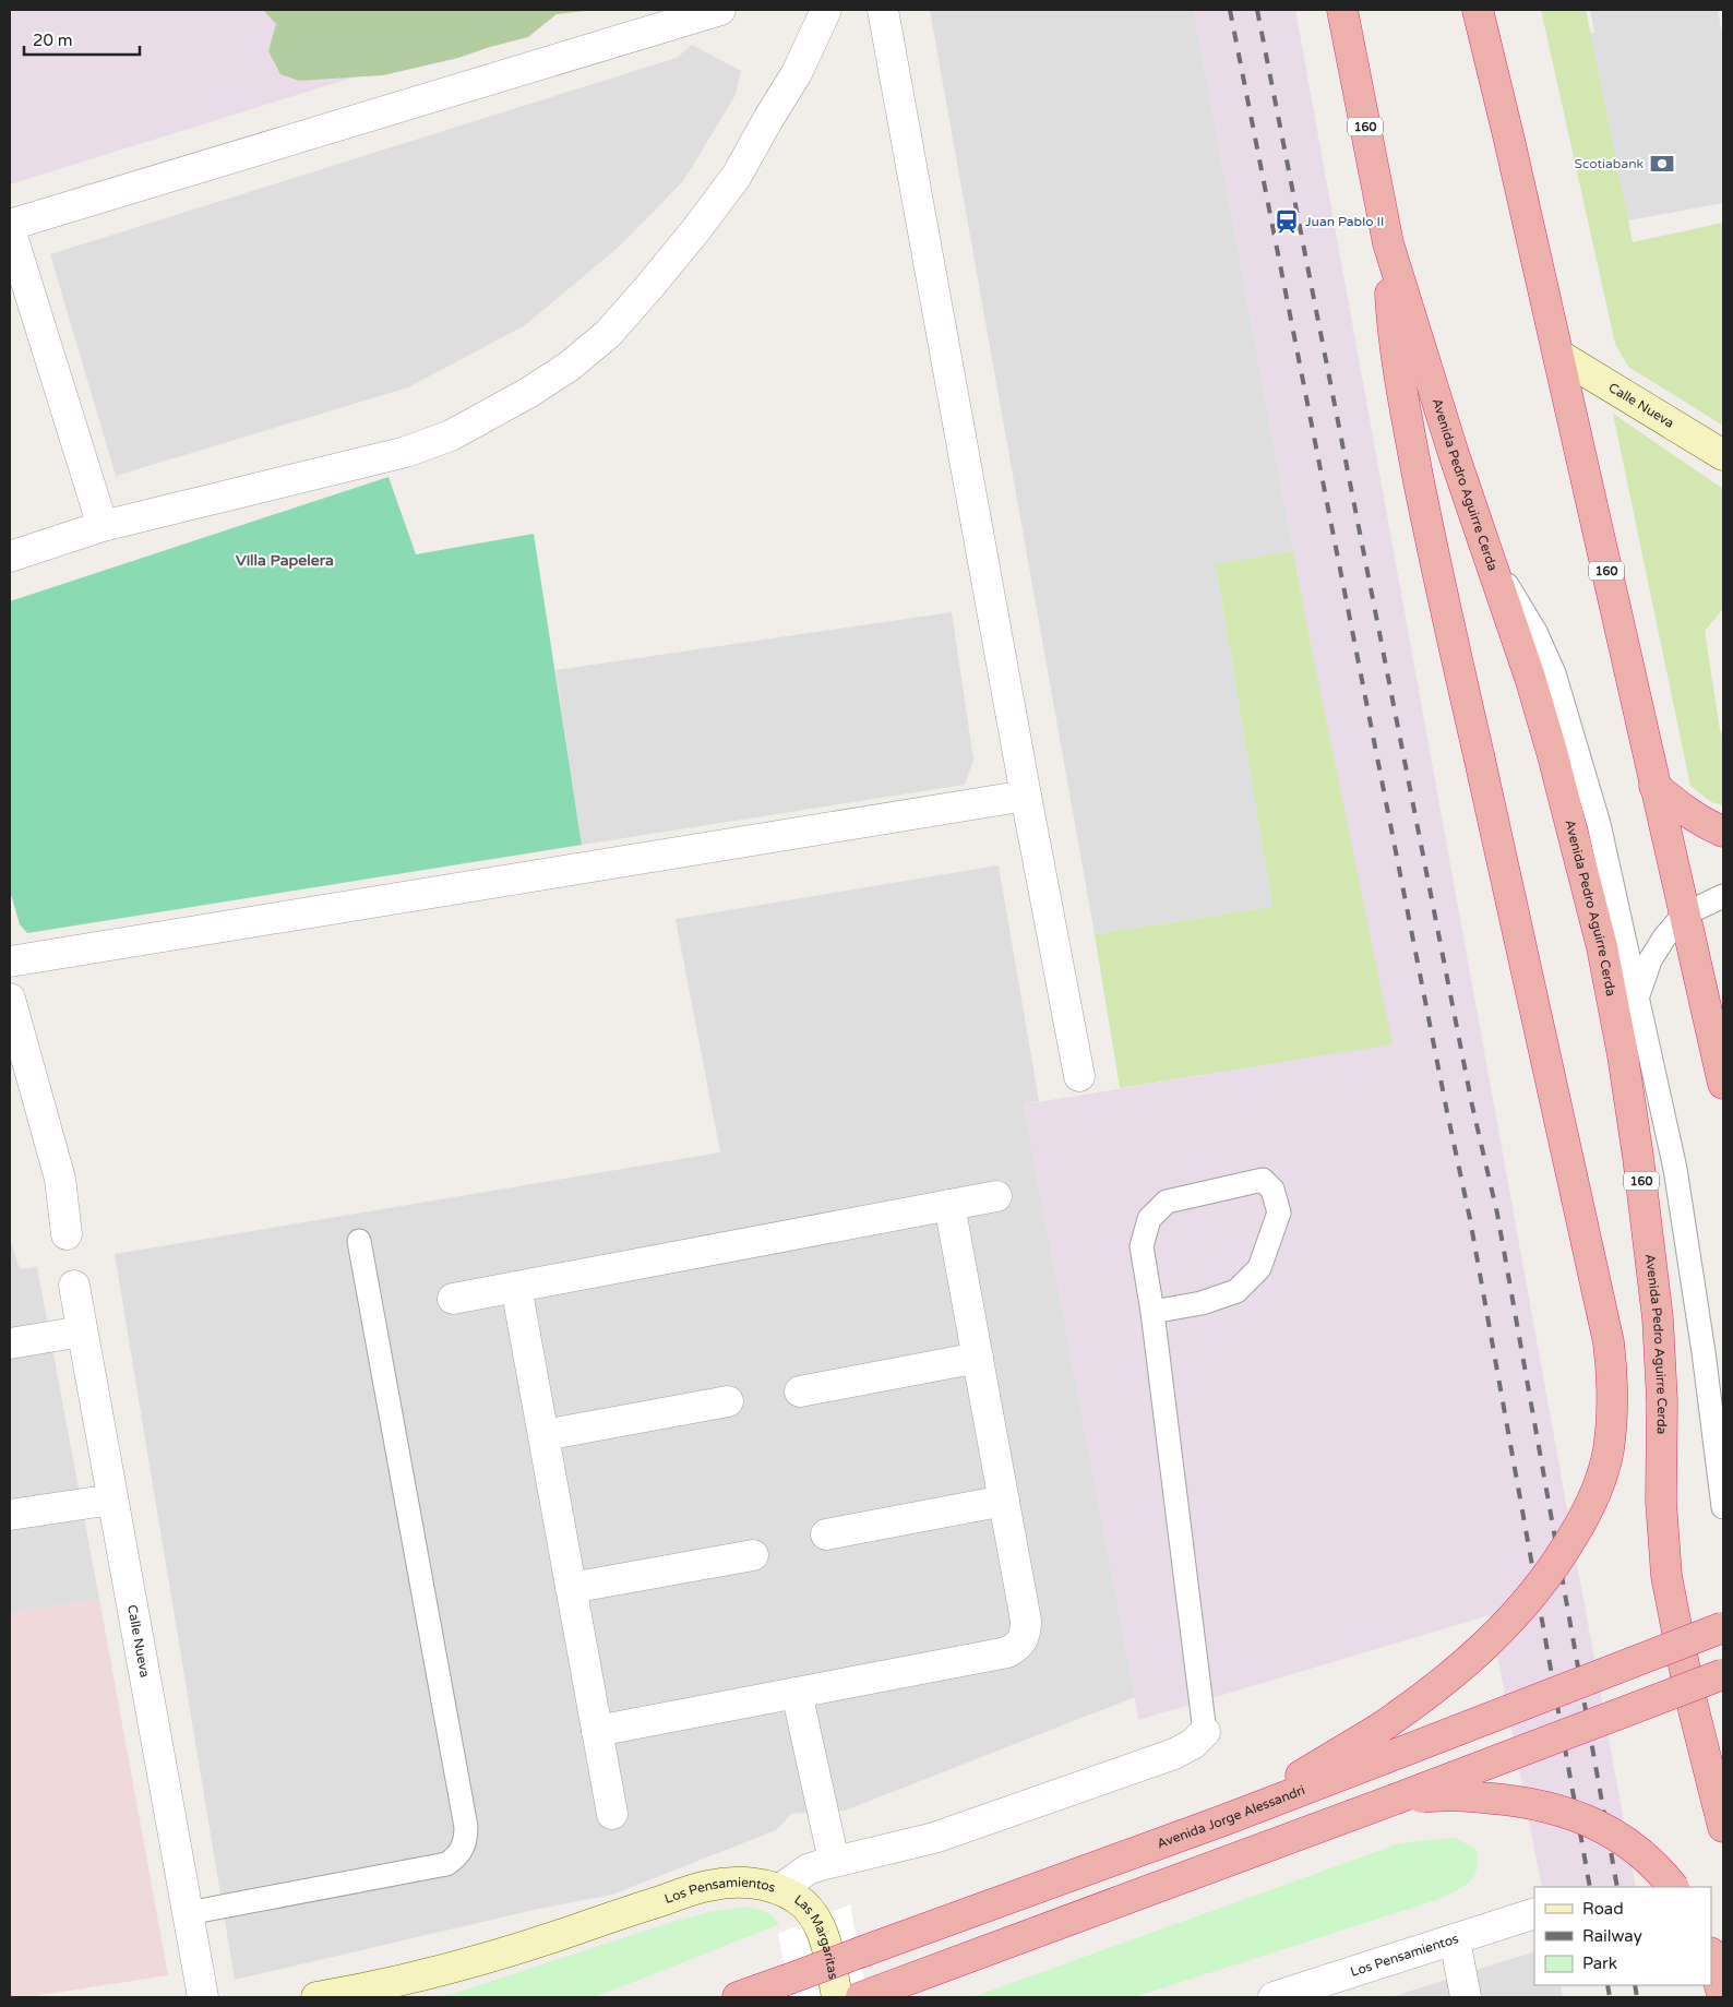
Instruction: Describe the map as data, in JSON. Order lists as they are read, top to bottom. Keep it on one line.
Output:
{"streets":{"highway":["160","Avenida Pedro Aguirre Cerda","Avenida Jorge Alessandri"],"main road":["Calle Nueva","Los Pensamientos","Las Margaritas"]},"crossings":[["160","Calle Nueva"],["Los Pensamientos","Las Margaritas"]],"districts":["Villa Papelera"],"places":{"bank":["Scotiabank"],"station":["Juan Pablo II"]},"legend":["Road","Railway","Park"],"scale_bar":"20 m"}
